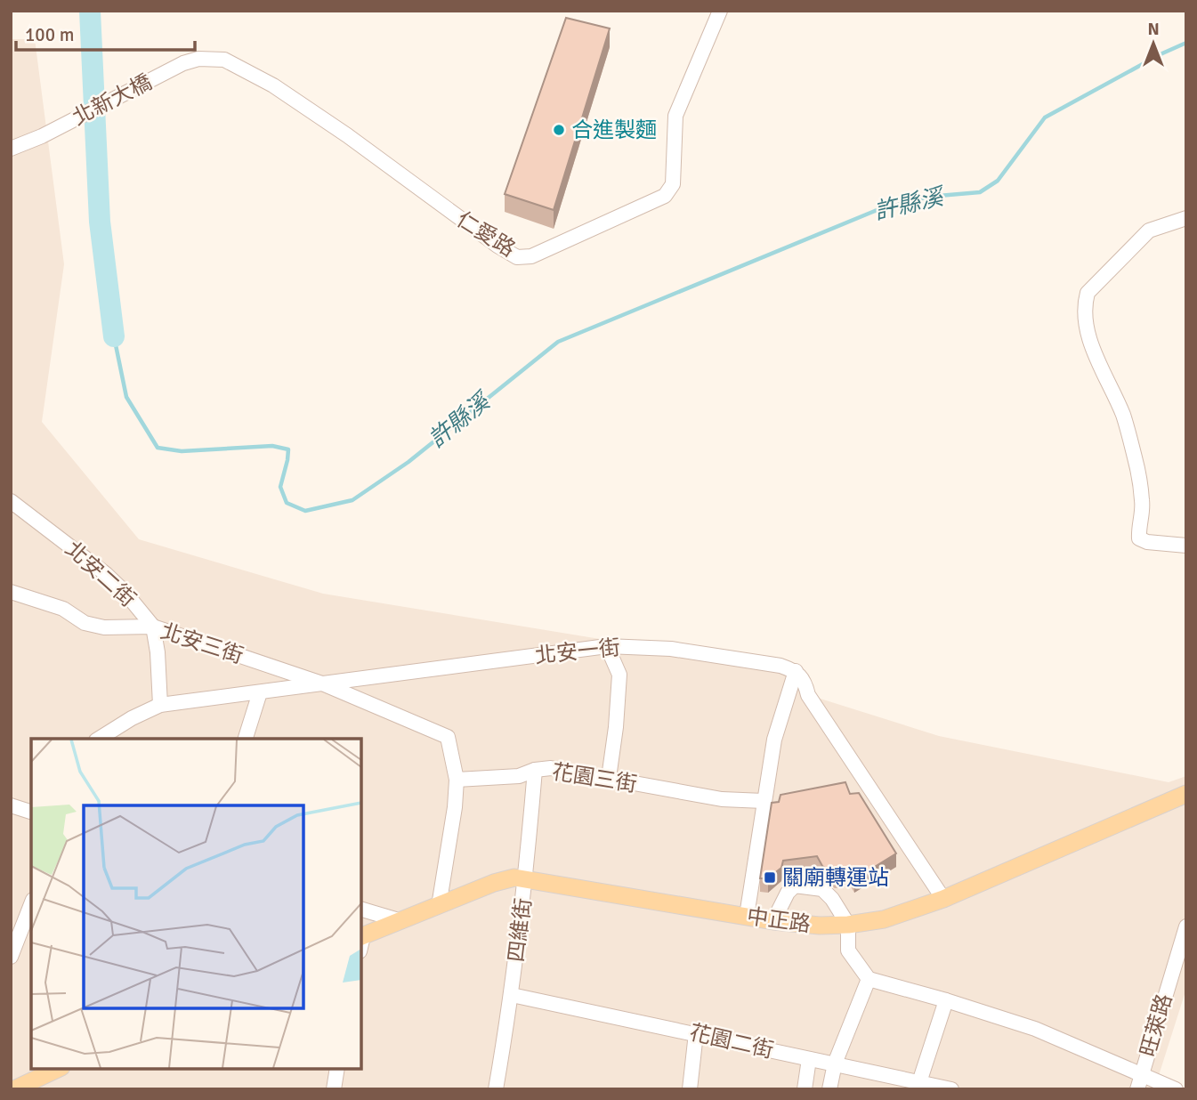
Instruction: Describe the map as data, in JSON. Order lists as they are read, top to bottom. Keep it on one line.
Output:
{"streets":{"main road":["中正路"],"street":["北新大橋","仁愛路","北安二街","北安三街","北安一街","花園三街","四維街","旺萊路","花園二街"]},"crossings":[["北新大橋","仁愛路"],["北安二街","北安三街"],["北安二街","北安一街"],["北安三街","北安一街"],["花園三街","四維街"],["中正路","四維街"],["四維街","花園二街"]],"water":["許縣溪"],"places":{"other":["合進製麵"],"transit":["關廟轉運站"]},"scale_bar":"100 m","north":"top"}
